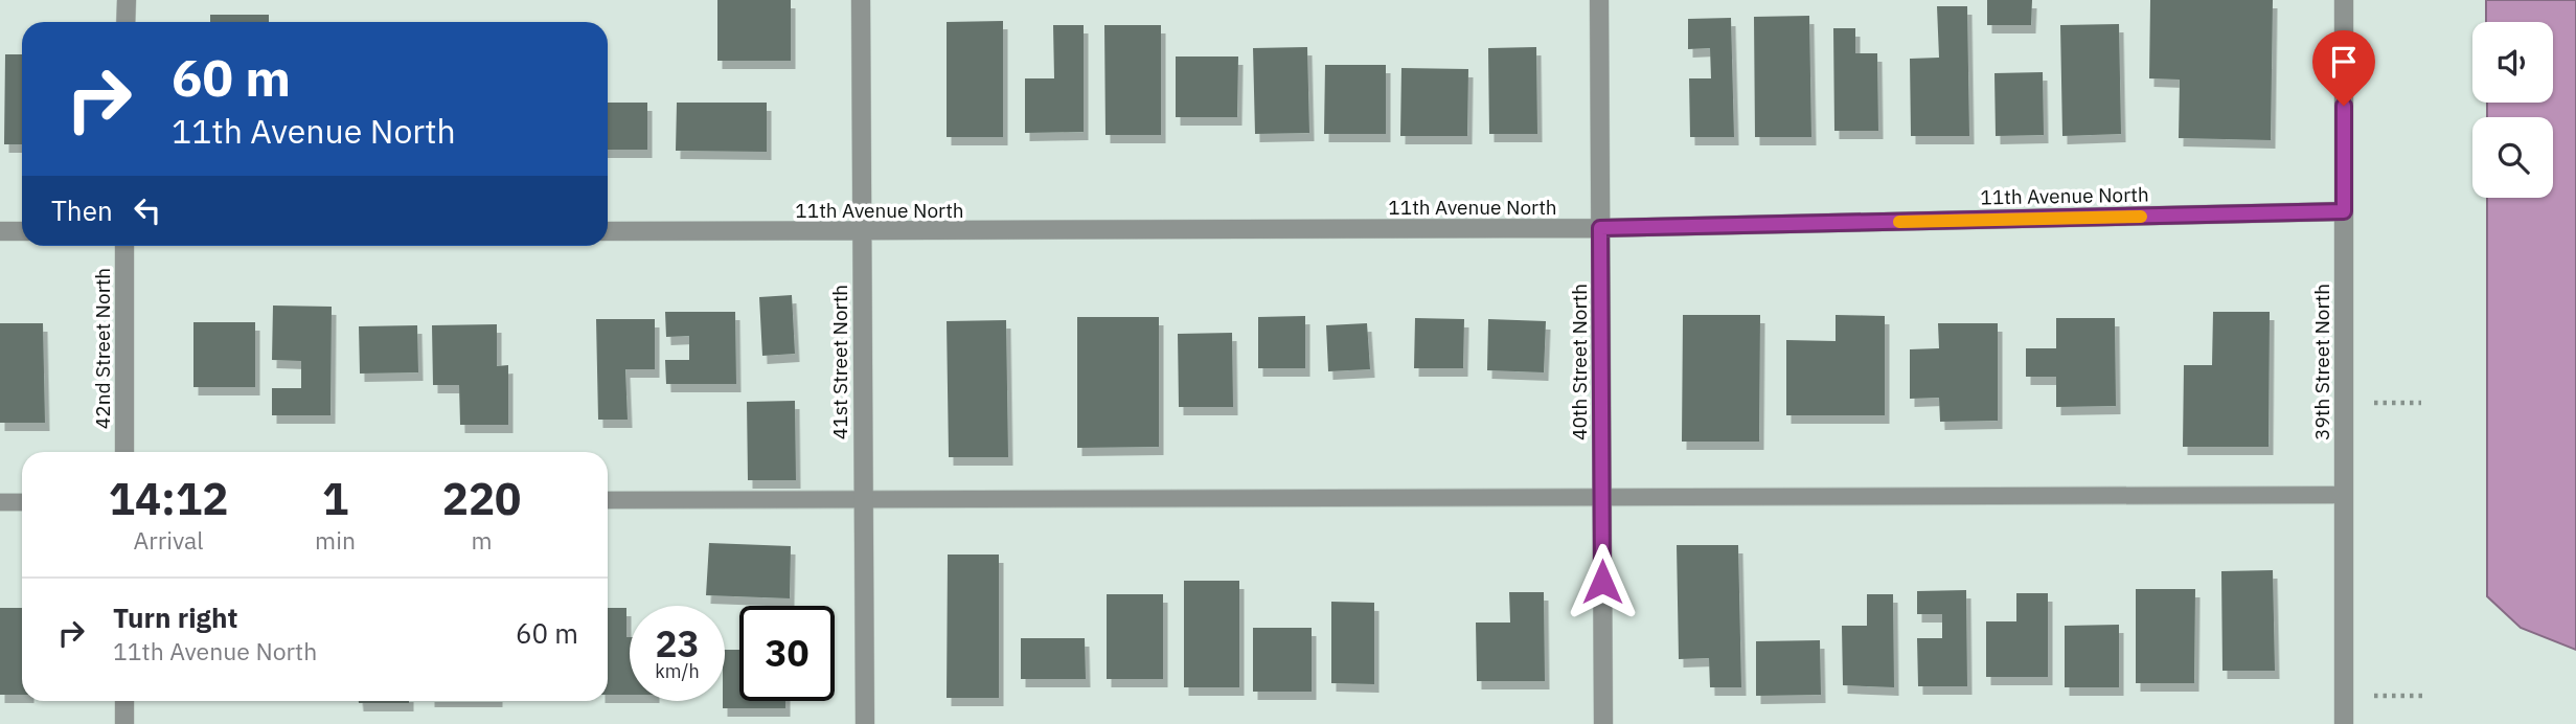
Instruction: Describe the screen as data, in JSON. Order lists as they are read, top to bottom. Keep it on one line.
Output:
{"streets":{"street":["11th Avenue North","42nd Street North","41st Street North","40th Street North","39th Street North"]},"crossings":[["11th Avenue North","41st Street North"],["11th Avenue North","40th Street North"],["11th Avenue North","39th Street North"]],"page":{"turn":["60 m","11th Avenue North"],"then":"Then","eta":["14:12","Arrival","1","min","220","m"],"list":[{"name":"Turn right","note":"11th Avenue North","value":"60 m"}],"speed":"23 km/h","limit":"30"}}
